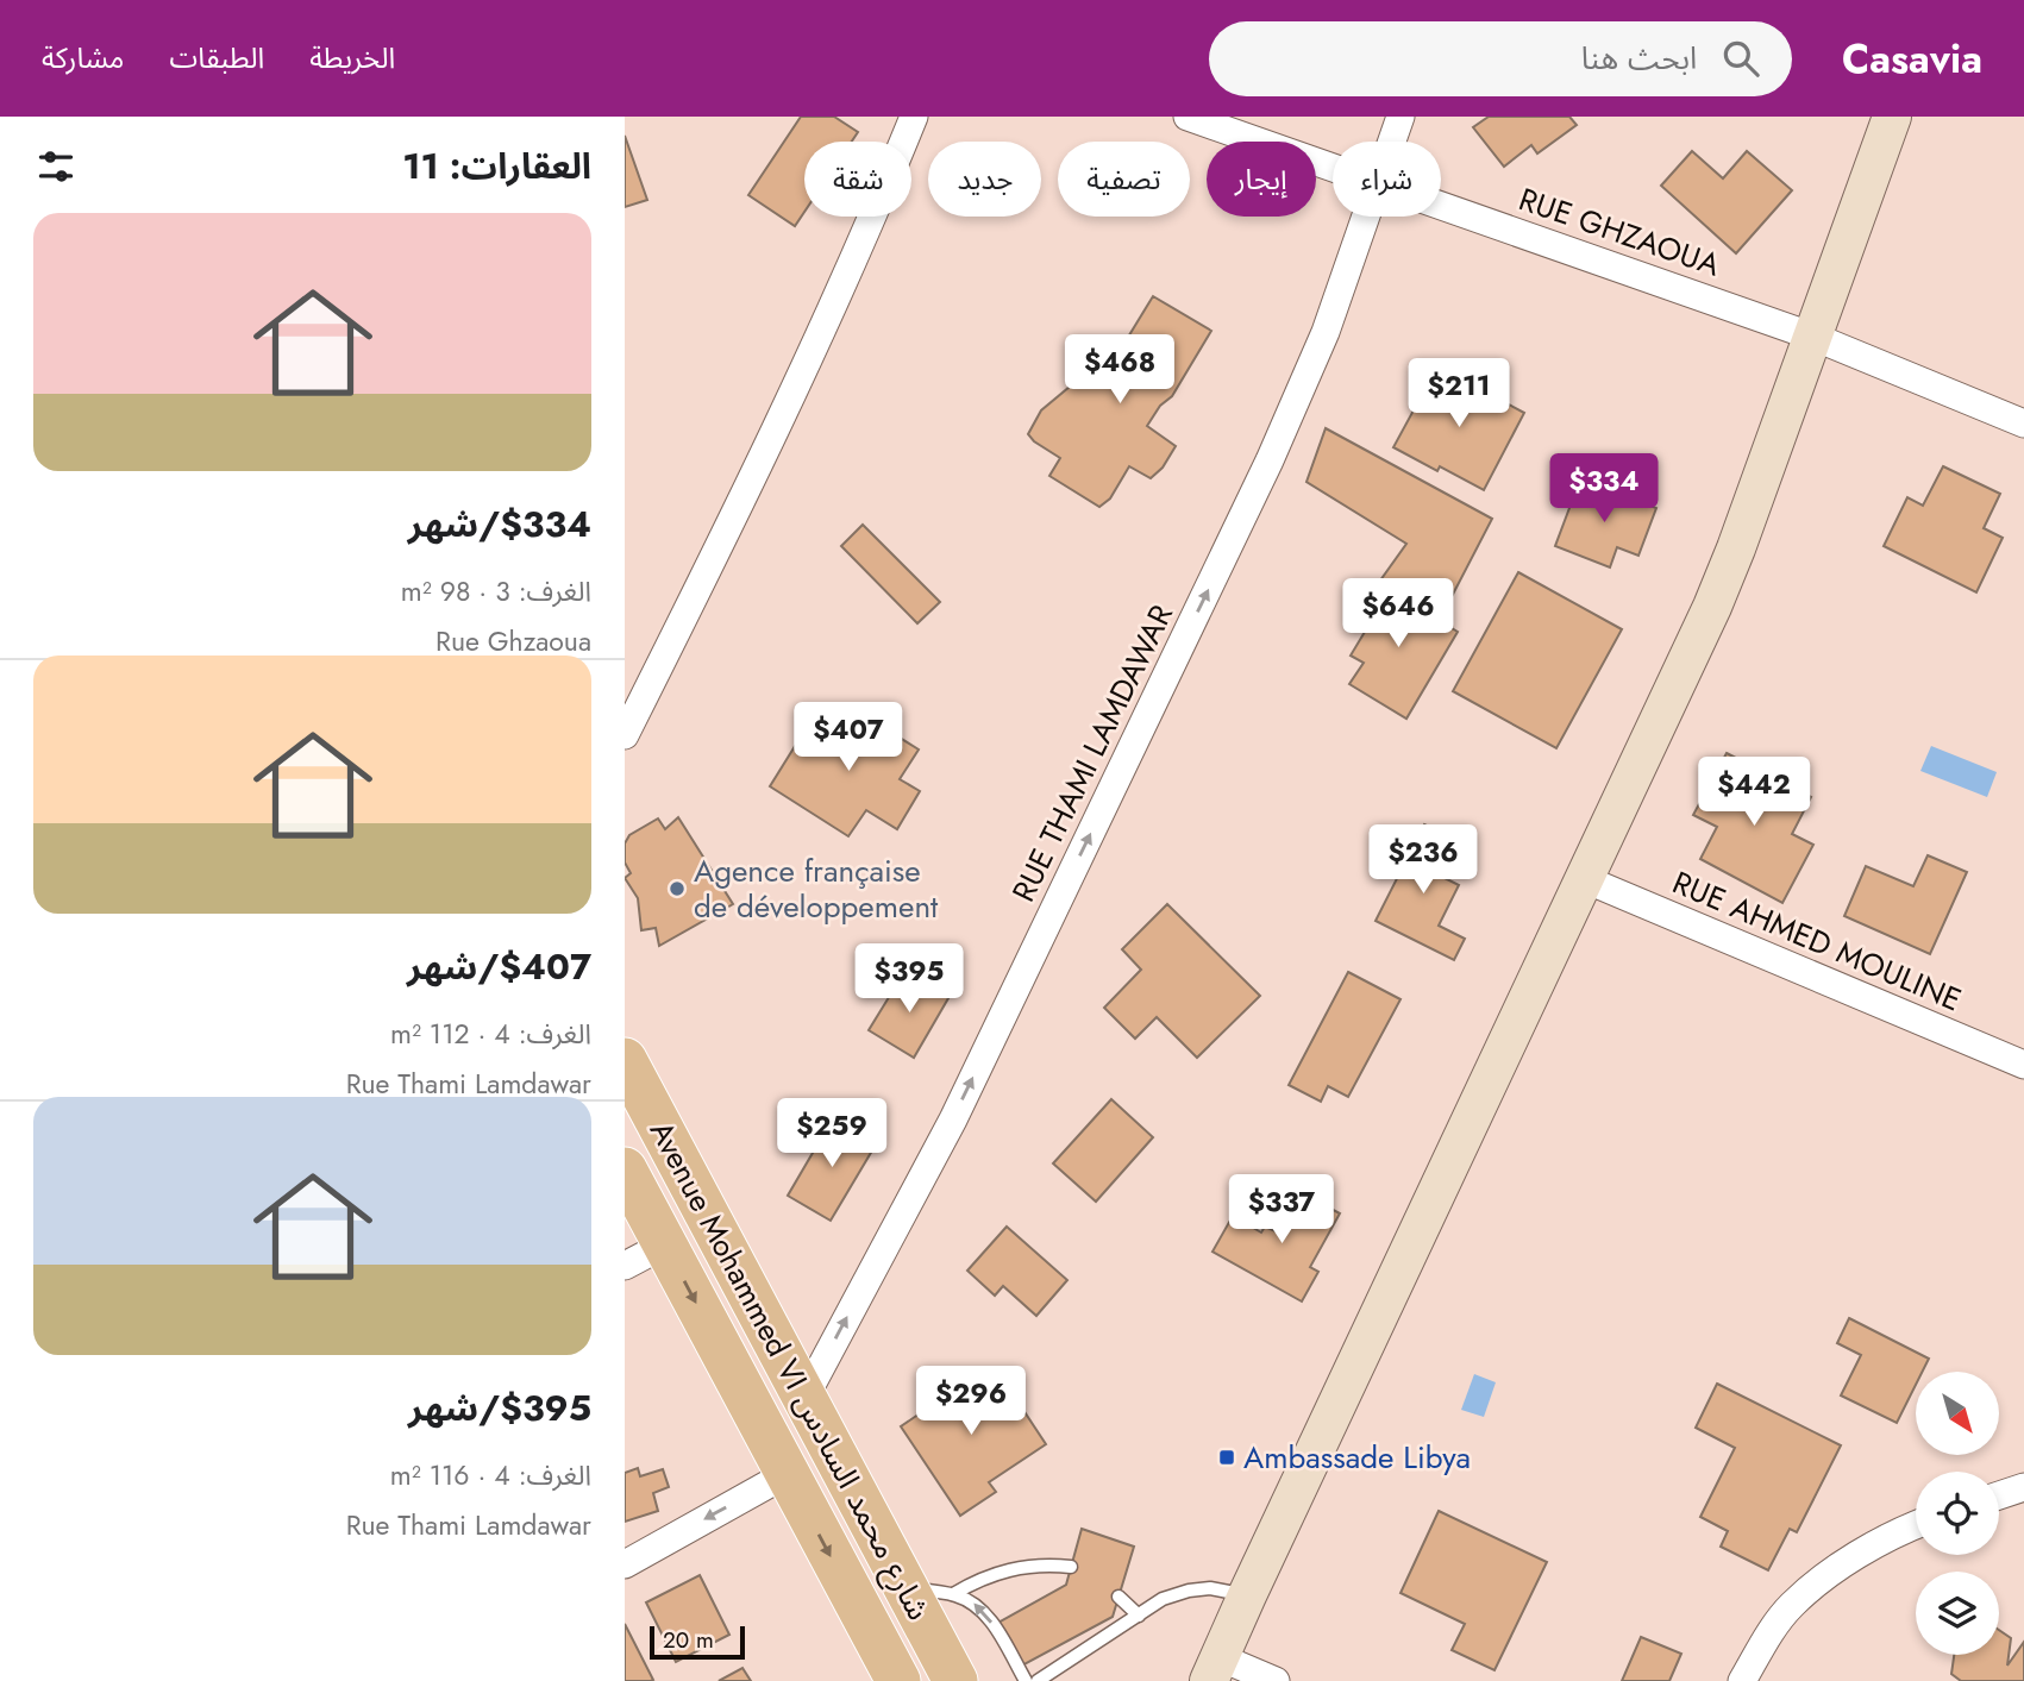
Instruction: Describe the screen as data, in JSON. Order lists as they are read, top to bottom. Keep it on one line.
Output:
{"streets":{"main road":["Avenue Mohammed VI شارع محمد السادس"],"street":["RUE GHZAOUA","RUE THAMI LAMDAWAR","RUE AHMED MOULINE"]},"crossings":[["RUE THAMI LAMDAWAR","Avenue Mohammed VI شارع محمد السادس"]],"one_way":["RUE THAMI LAMDAWAR"],"places":{"other":["Agence française de développement"],"transit":["Ambassade Libya"]},"scale_bar":"20 m","north":"bottom right","page":{"header":"Casavia","search":"ابحث هنا","nav":["الخريطة","الطبقات","مشاركة"],"heading":"العقارات: 11","chip":["شراء","إيجار","تصفية","جديد","شقة"],"list":[{"name":"$334/شهر","note":"الغرف: 3 · 98 m² · Rue Ghzaoua"},{"name":"$407/شهر","note":"الغرف: 4 · 112 m² · Rue Thami Lamdawar"},{"name":"$395/شهر","note":"الغرف: 4 · 116 m² · Rue Thami Lamdawar"}],"price":["$468","$211","$334","$646","$407","$442","$236","$395","$259","$337","$296"],"scale":"20 m"}}
